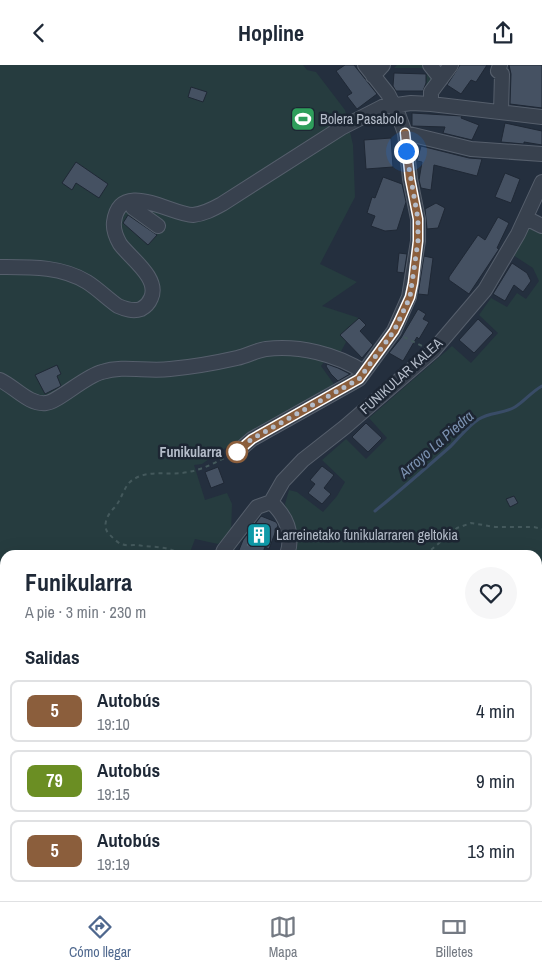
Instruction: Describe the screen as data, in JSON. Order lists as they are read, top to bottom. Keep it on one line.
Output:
{"streets":{"street":["FUNIKULAR KALEA"]},"water":["Arroyo La Piedra"],"places":{"sports":["Bolera Pasabolo"],"other":["Funikularra"],"building":["Larreinetako funikularraren geltokia"]},"lines":["bus line 5"],"page":{"header":"Hopline","heading":[["Funikularra","A pie · 3 min · 230 m"],"Salidas"],"list":[{"mark":"5","name":"Autobús","note":"19:10","value":"4 min"},{"mark":"79","name":"Autobús","note":"19:15","value":"9 min"},{"mark":"5","name":"Autobús","note":"19:19","value":"13 min"}],"tabs":["Cómo llegar","Mapa","Billetes"]}}
